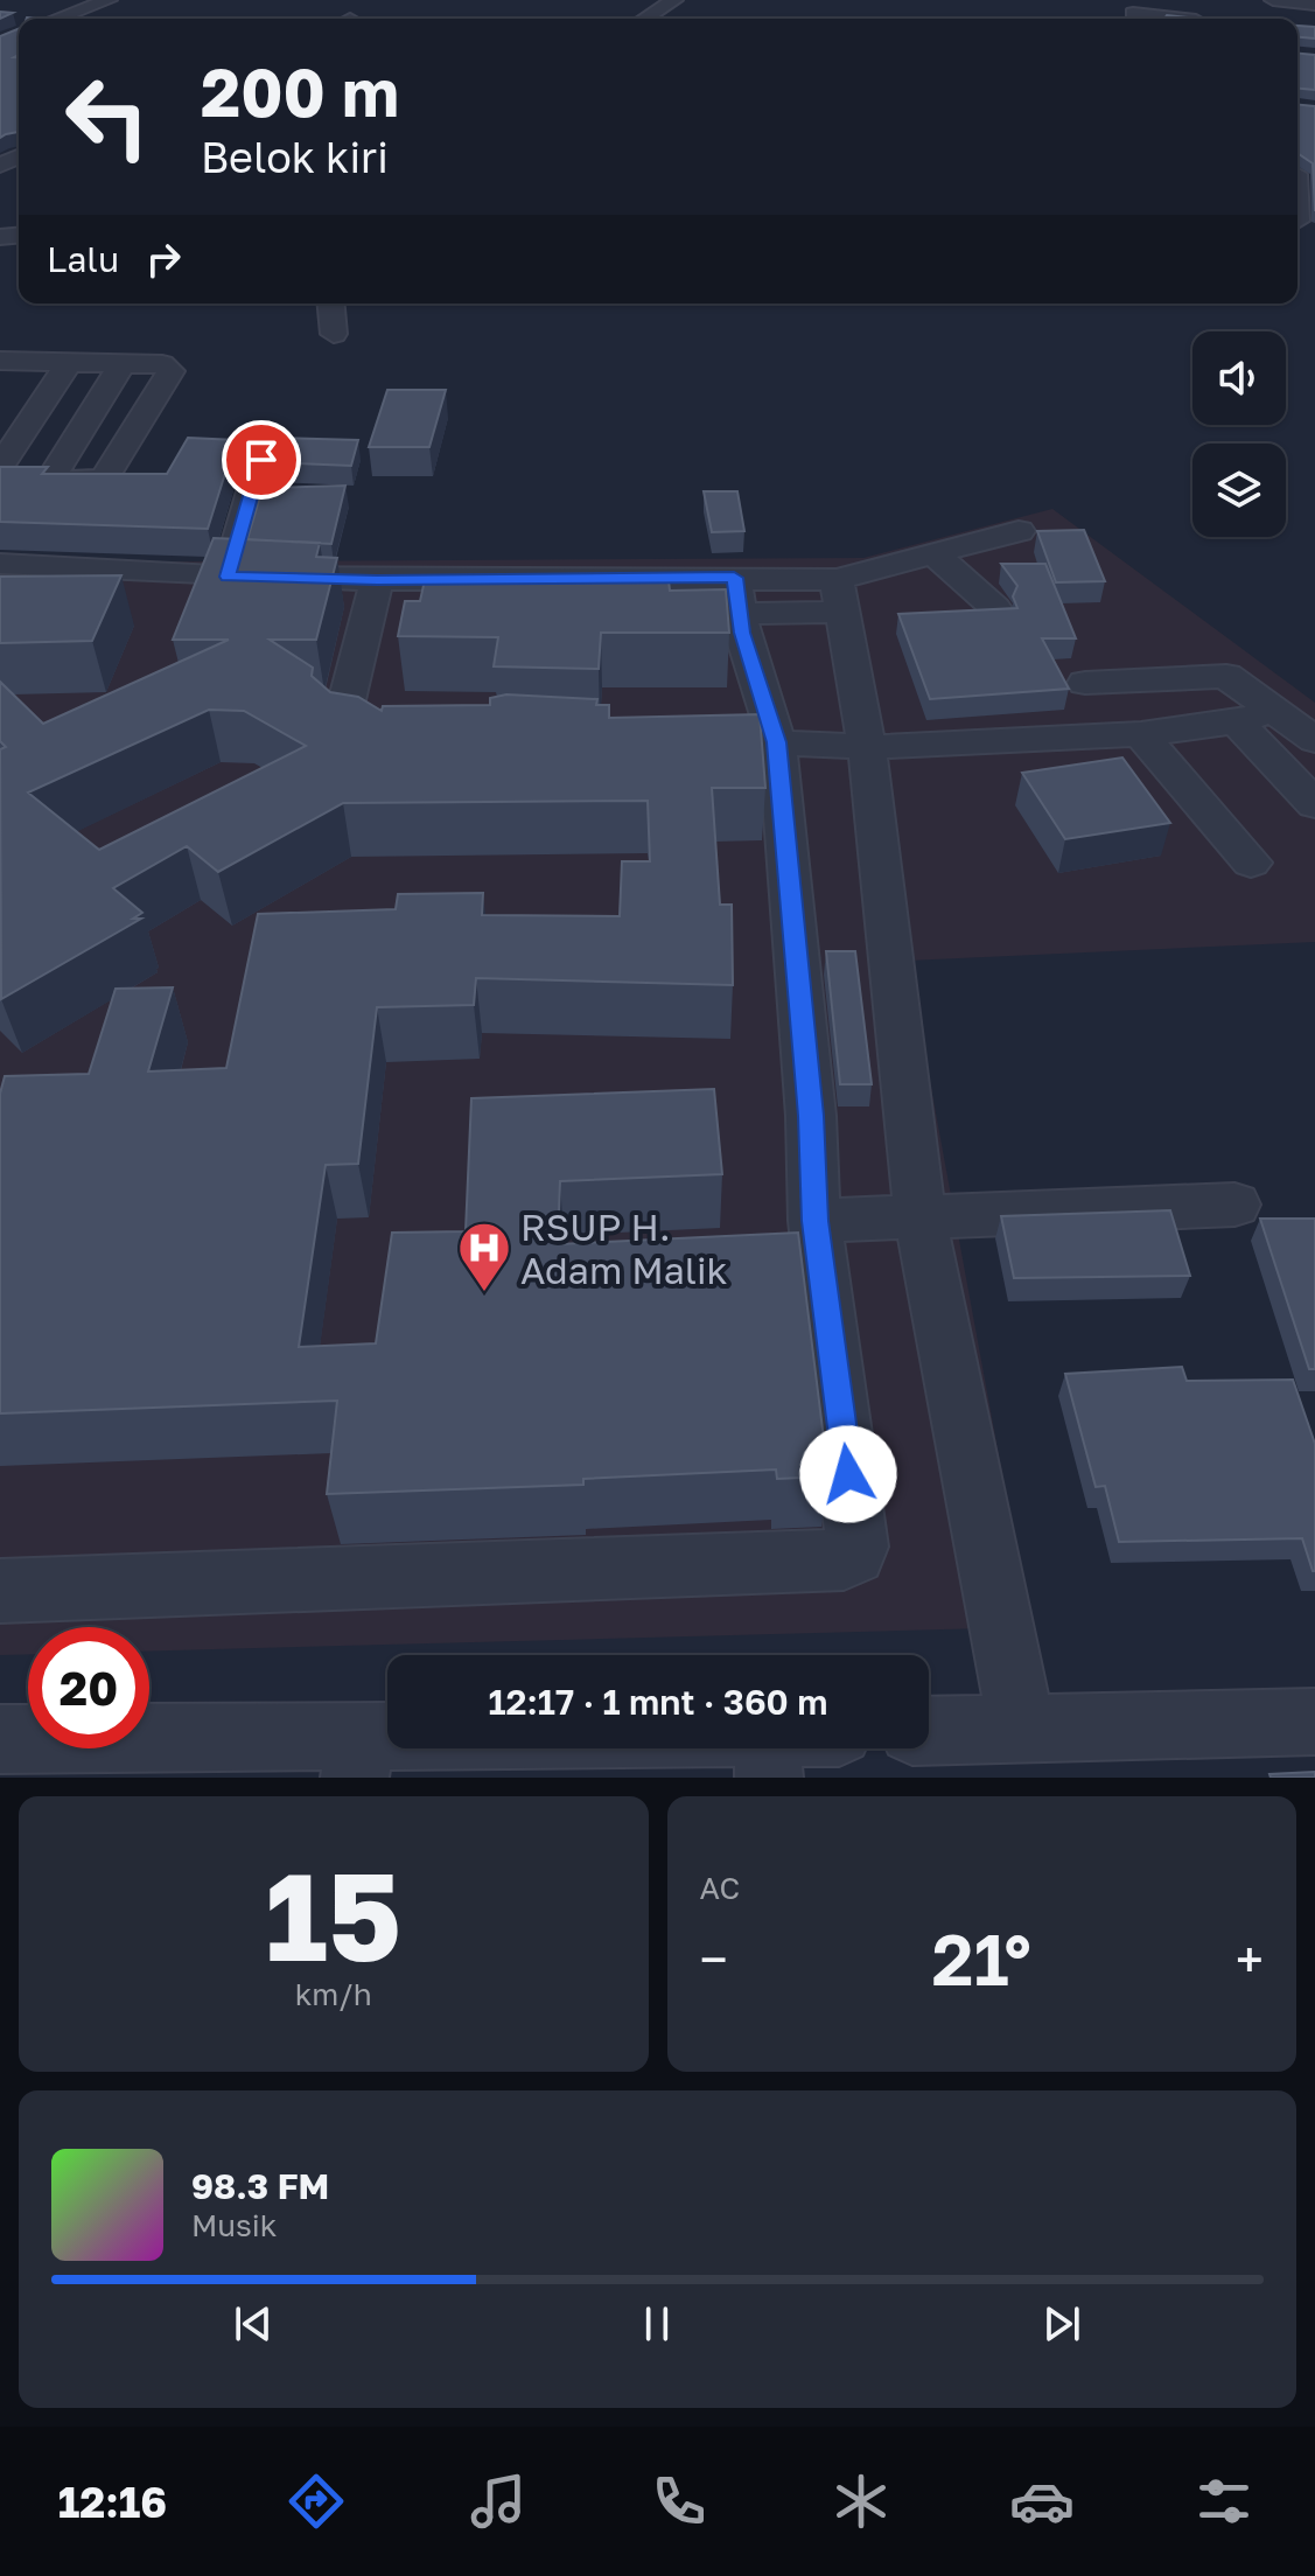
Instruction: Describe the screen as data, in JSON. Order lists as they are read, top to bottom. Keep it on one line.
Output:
{"places":{"hospital":["RSUP H. Adam Malik"]},"page":{"turn":["200 m","Belok kiri"],"then":"Lalu","limit":"20","trip":"12:17 · 1 mnt · 360 m","tile":[["15","km/h"],"AC"],"heat":["−","21°","+"],"song":["98.3 FM","Musik"],"tabs":"12:16"}}
